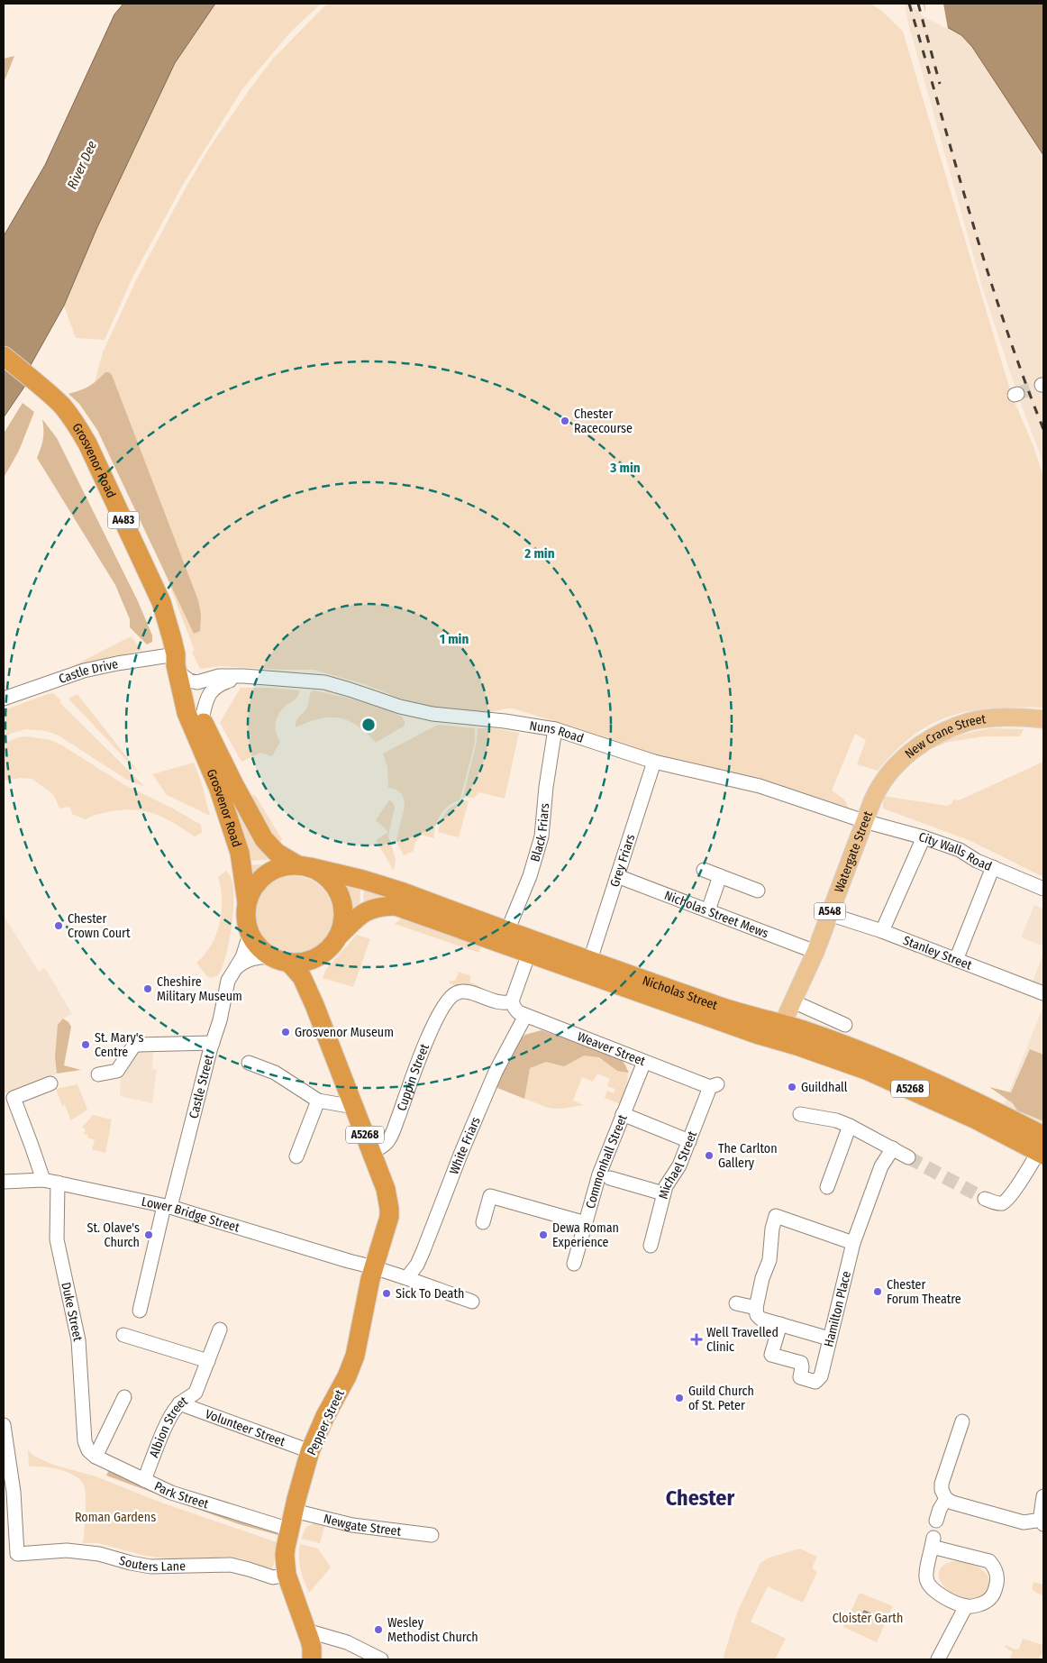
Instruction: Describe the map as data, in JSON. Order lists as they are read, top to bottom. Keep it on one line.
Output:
{"streets":{"highway":["Grosvenor Road","A483","Nicholas Street","A5268","Pepper Street"],"main road":["New Crane Street","Watergate Street","A548"],"street":["Castle Drive","Nuns Road","Black Friars","City Walls Road","Grey Friars","Nicholas Street Mews","Stanley Street","Weaver Street","Cuppin Street","Castle Street","White Friars","Commonhall Street","Michael Street","Lower Bridge Street","Hamilton Place","Duke Street","Volunteer Street","Albion Street","Park Street","Newgate Street","Souters Lane"]},"crossings":[["Grosvenor Road","Castle Drive"],["Grosvenor Road","Nuns Road"],["Grosvenor Road","Nicholas Street"],["Grosvenor Road","Castle Street"],["Grosvenor Road","A5268"],["Castle Drive","Nuns Road"],["Nuns Road","Black Friars"],["Nuns Road","Watergate Street"],["Nuns Road","City Walls Road"],["Nuns Road","Grey Friars"],["New Crane Street","Watergate Street"],["Black Friars","Nicholas Street"],["Watergate Street","City Walls Road"],["Watergate Street","Nicholas Street Mews"],["Watergate Street","Stanley Street"],["Watergate Street","Nicholas Street"],["Grey Friars","Nicholas Street Mews"],["Grey Friars","Nicholas Street"],["Nicholas Street","Castle Street"],["Nicholas Street","A5268"],["Weaver Street","Cuppin Street"],["Weaver Street","White Friars"],["Weaver Street","Commonhall Street"],["Weaver Street","Michael Street"],["Cuppin Street","A5268"],["Castle Street","A5268"],["Castle Street","Lower Bridge Street"],["A5268","Lower Bridge Street"],["A5268","Pepper Street"],["White Friars","Lower Bridge Street"],["Lower Bridge Street","Duke Street"],["Lower Bridge Street","Pepper Street"],["Duke Street","Park Street"],["Pepper Street","Volunteer Street"],["Pepper Street","Park Street"],["Pepper Street","Newgate Street"],["Pepper Street","Souters Lane"],["Volunteer Street","Albion Street"],["Albion Street","Park Street"]],"districts":["Chester"],"water":["River Dee"],"parks":["Roman Gardens","Cloister Garth"],"places":{"other":["Chester Racecourse","Chester Crown Court","Cheshire Military Museum","Grosvenor Museum","St. Mary's Centre","Guildhall","The Carlton Gallery","St. Olave's Church","Dewa Roman Experience","Chester Forum Theatre","Sick To Death","Guild Church of St. Peter","Wesley Methodist Church"],"health":["Well Travelled Clinic"]},"rings":["3 min","2 min","1 min"]}
